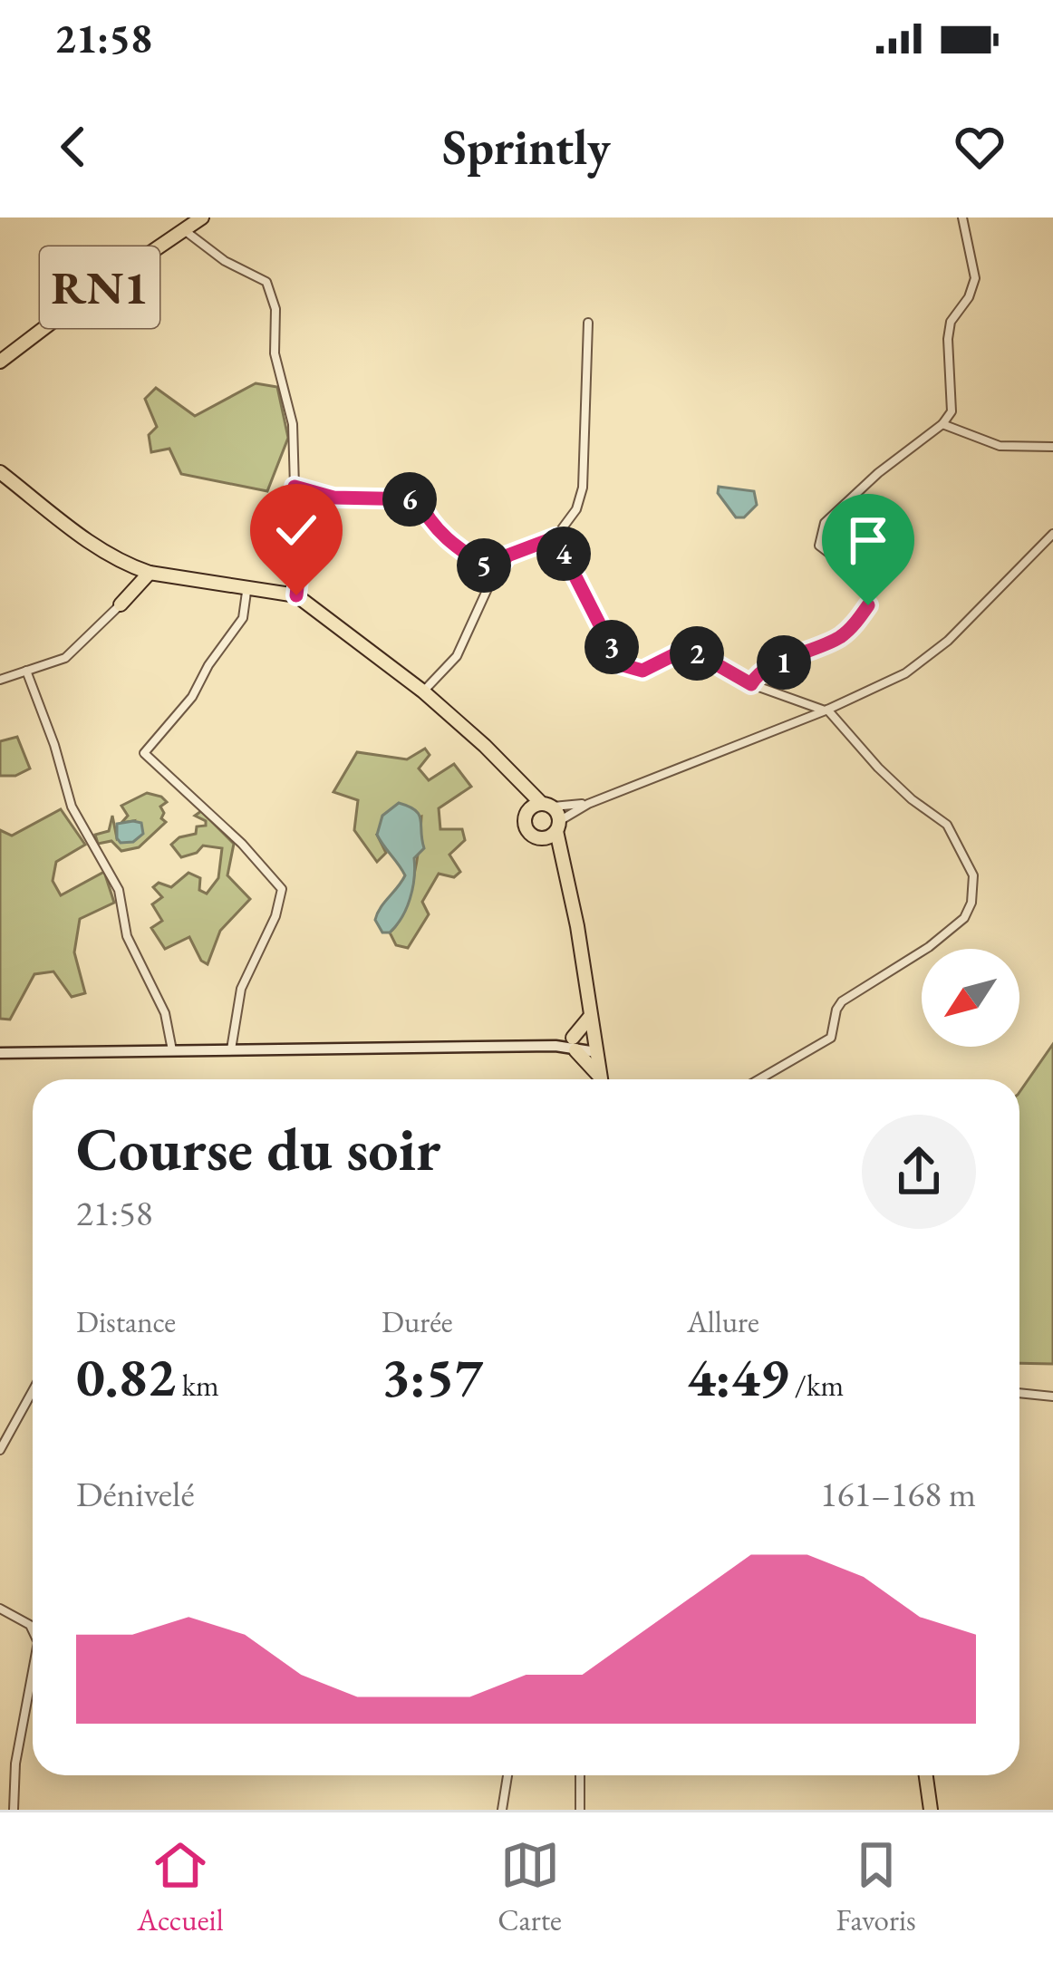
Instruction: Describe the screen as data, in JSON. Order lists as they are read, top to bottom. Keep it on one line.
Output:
{"streets":{"highway":["RN1"]},"north":"bottom left","page":{"status":"21:58","header":"Sprintly","pins":["6","4","5","3","2","1"],"heading":["Course du soir","21:58"],"stats":[["Distance","0.82 km"],["Durée","3:57"],["Allure","4:49 /km"]],"chart":["Dénivelé","161–168 m"],"tabs":["Accueil","Carte","Favoris"]}}
